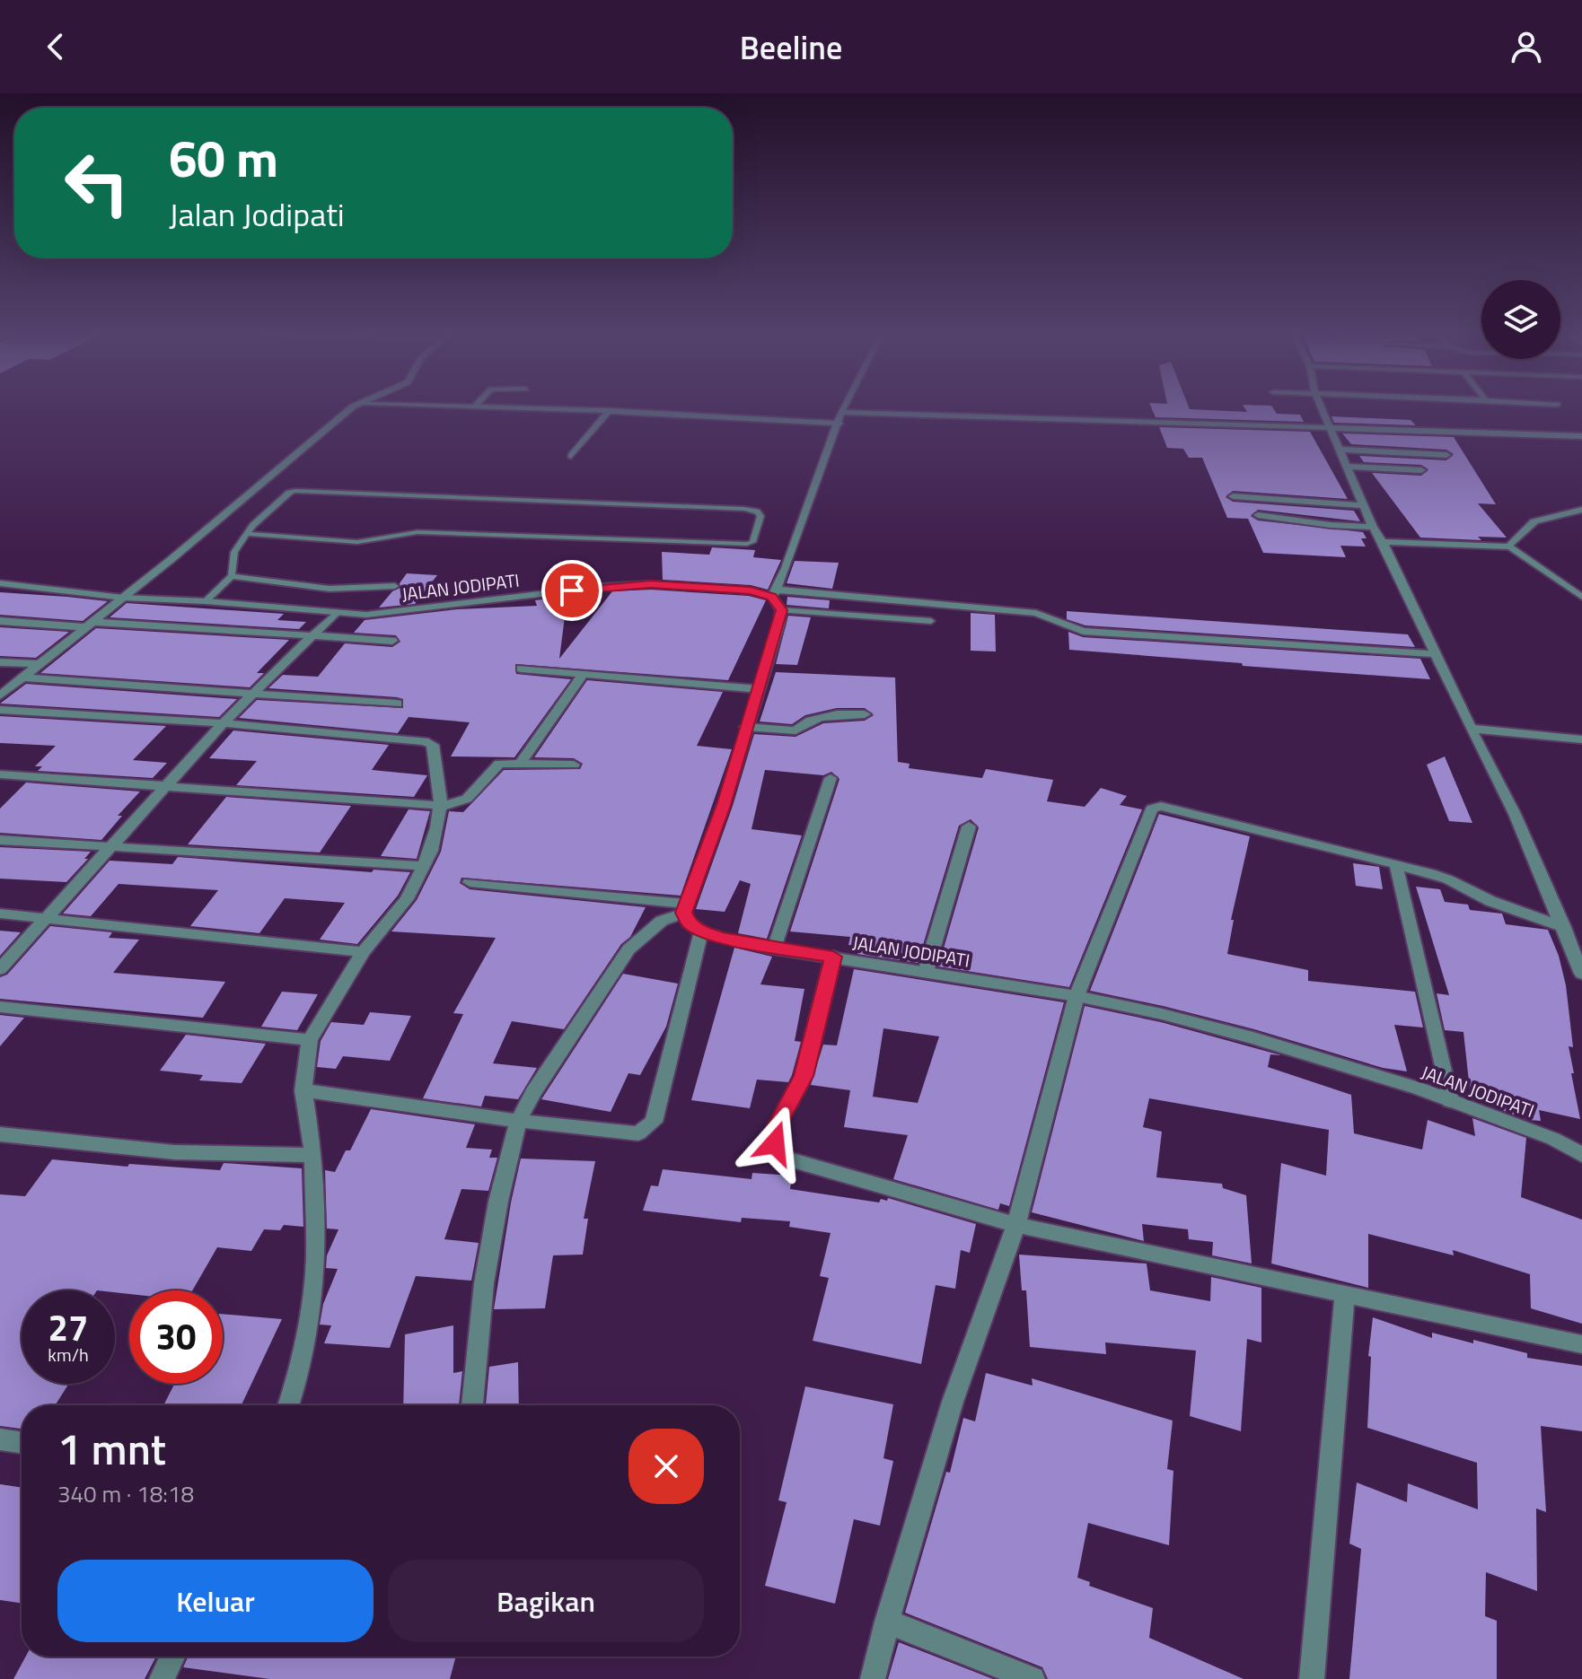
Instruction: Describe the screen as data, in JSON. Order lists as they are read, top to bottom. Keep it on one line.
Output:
{"streets":{"street":["JALAN JODIPATI"]},"page":{"header":"Beeline","turn":["60 m","Jalan Jodipati"],"speed":"27 km/h","limit":"30","heading":["1 mnt","340 m · 18:18"],"buttons":["Keluar","Bagikan"]}}
